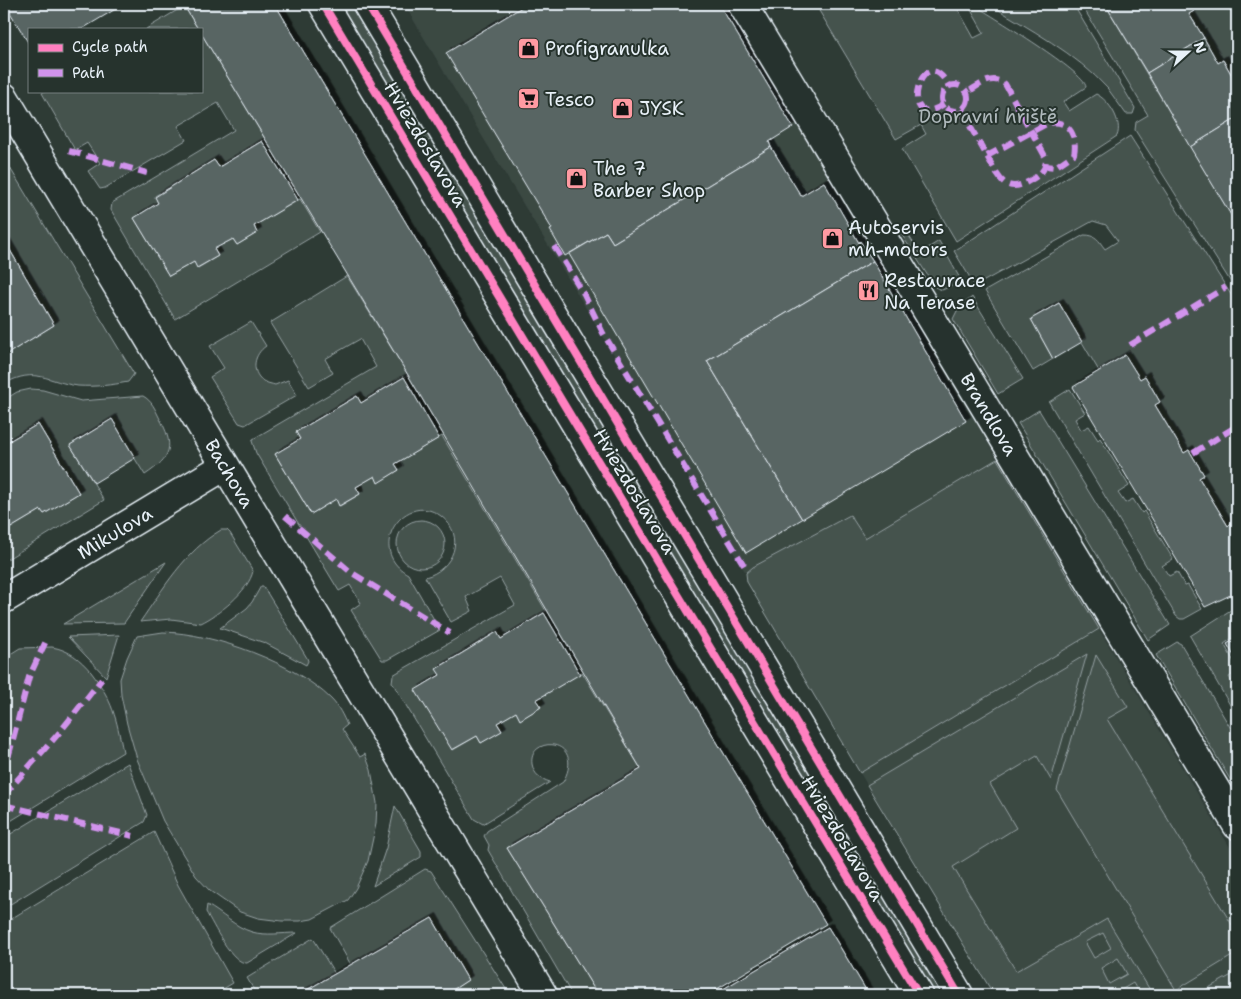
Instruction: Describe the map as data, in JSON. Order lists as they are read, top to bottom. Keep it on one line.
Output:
{"streets":{"street":["Hviezdoslavova","Brandlova","Bachova","Mikulova"]},"crossings":[["Bachova","Mikulova"]],"parks":["Dopravní hřiště"],"places":{"shop":["Profigranulka","JYSK","The 7 Barber Shop","Autoservis mh-motors"],"supermarket":["Tesco"],"restaurant":["Restaurace Na Terase"]},"legend":["Cycle path","Path"],"north":"right"}
